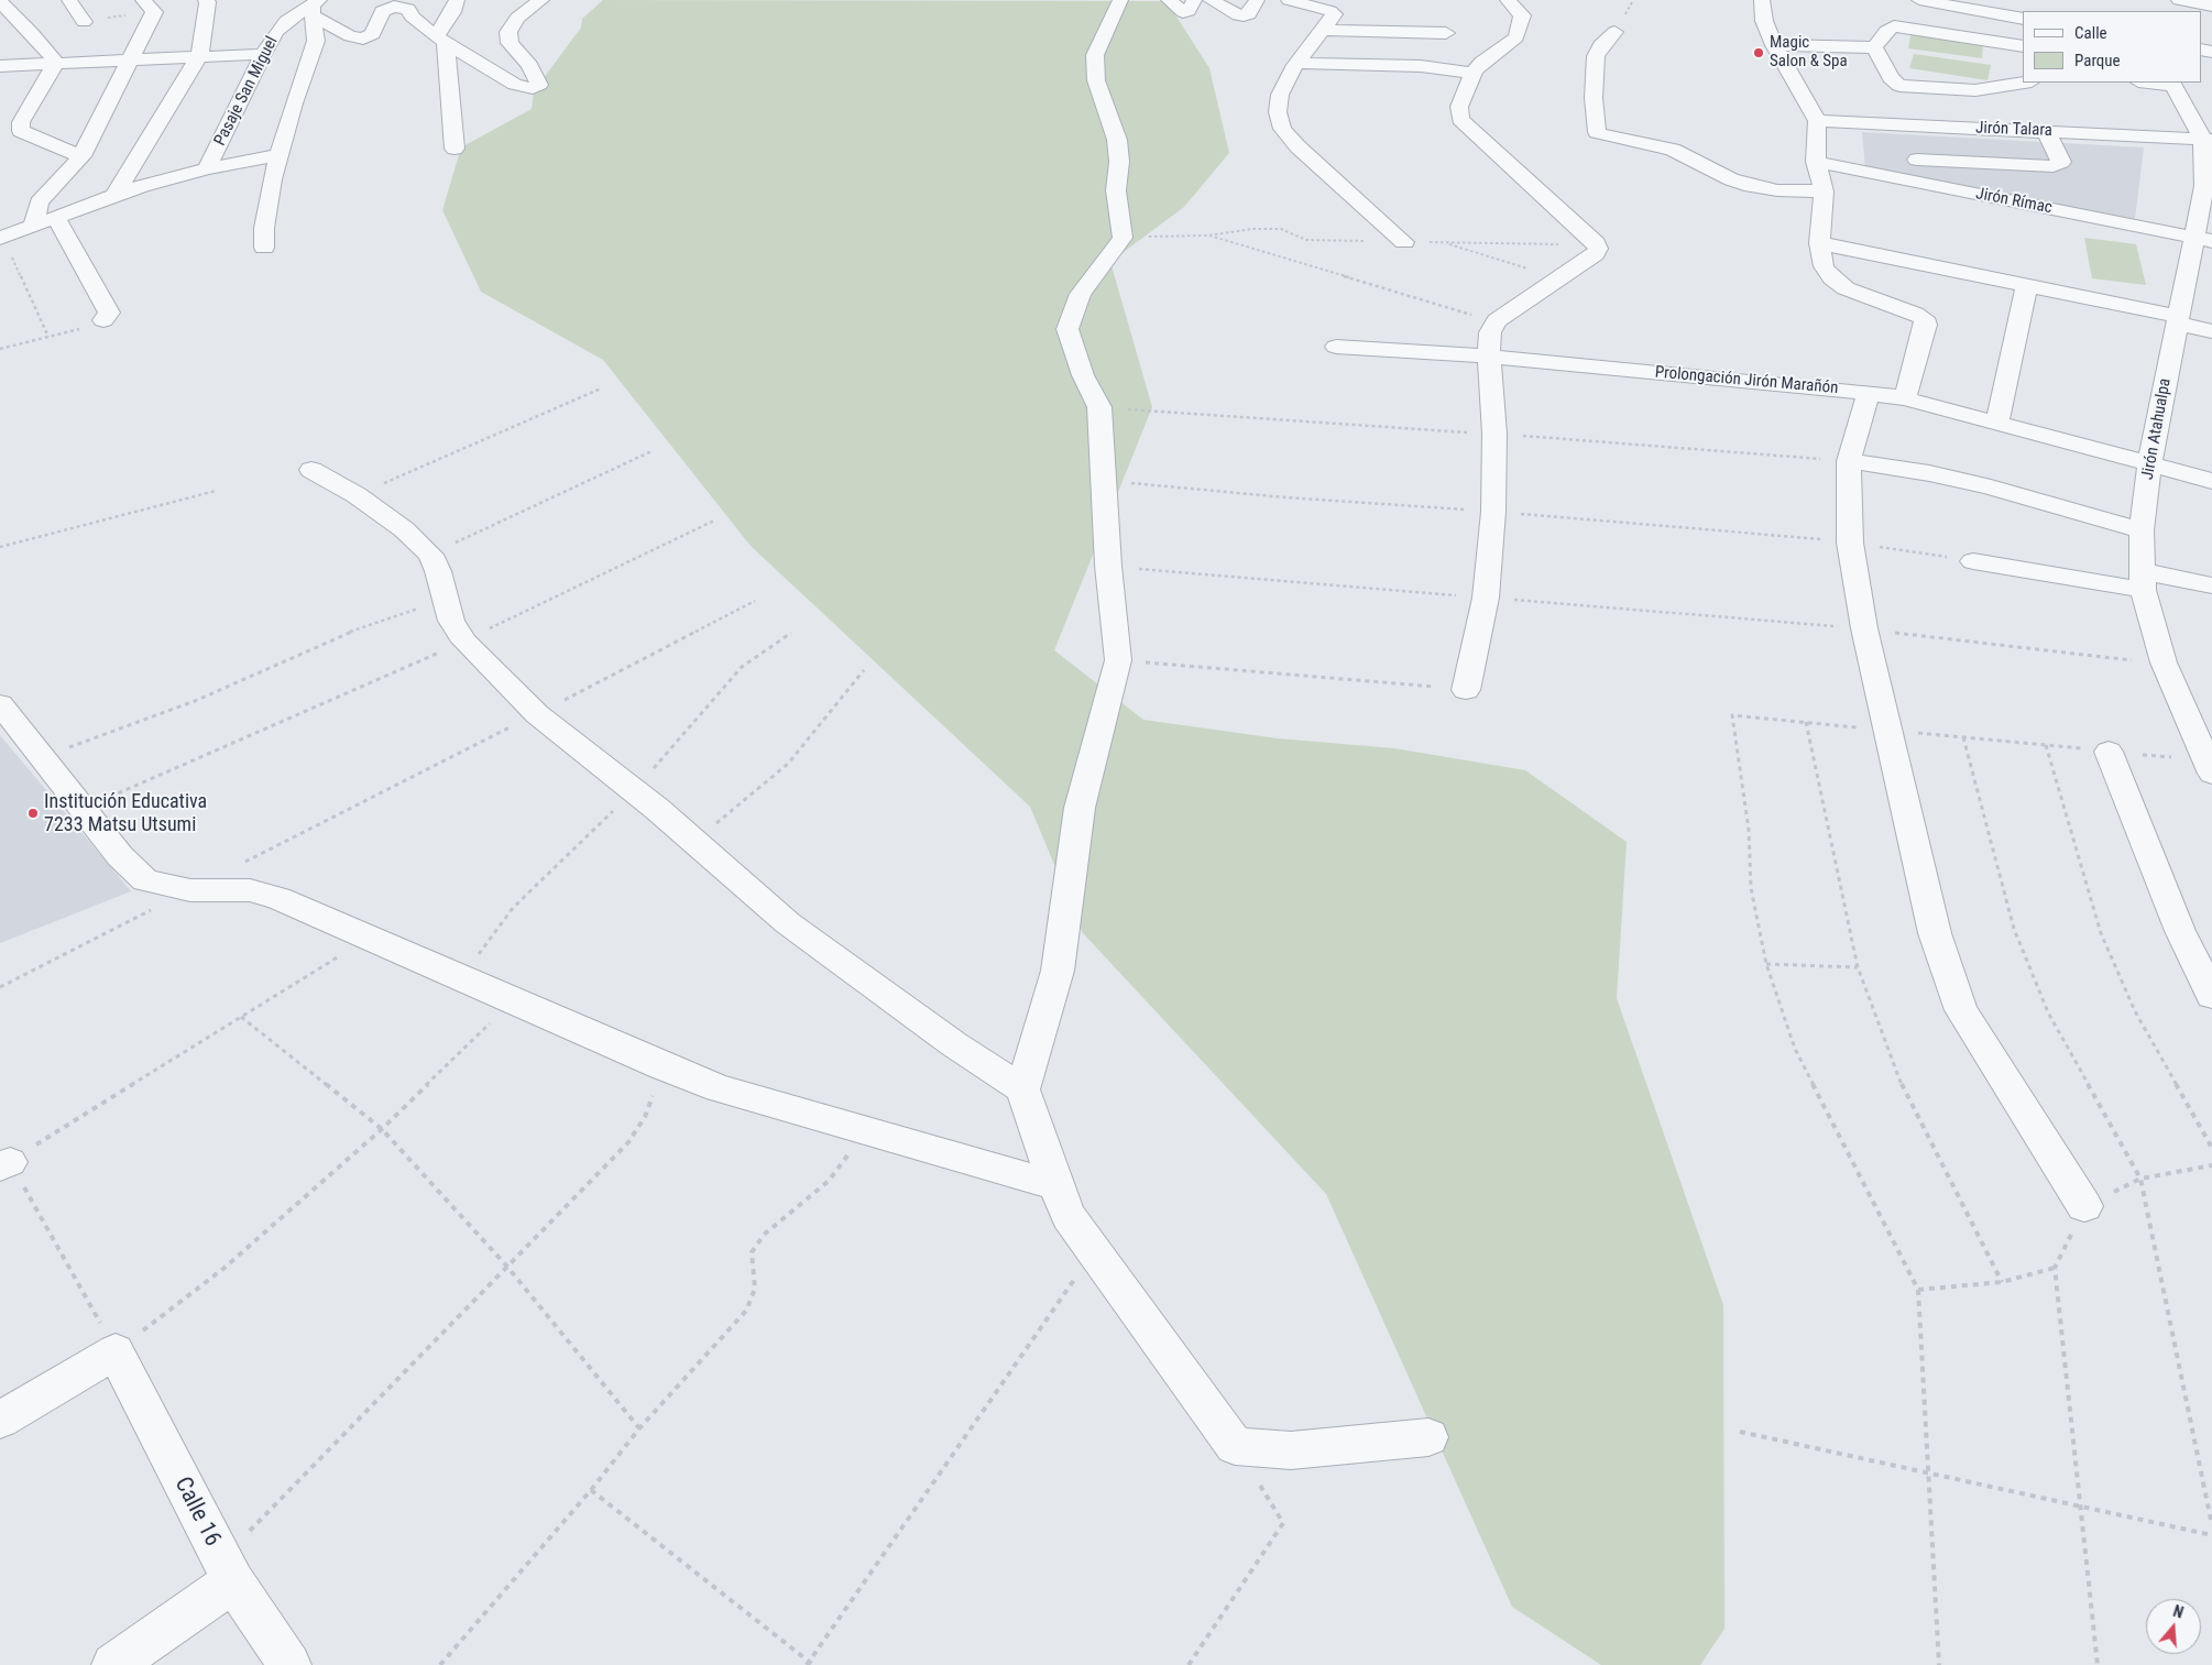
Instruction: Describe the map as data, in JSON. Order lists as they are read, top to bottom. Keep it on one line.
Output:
{"streets":{"street":["Pasaje San Miguel","Jirón Talara","Jirón Rímac","Prolongación Jirón Marañón","Jirón Atahualpa","Calle 16"]},"crossings":[["Jirón Talara","Jirón Atahualpa"],["Jirón Rímac","Jirón Atahualpa"],["Prolongación Jirón Marañón","Jirón Atahualpa"]],"places":["Magic Salon & Spa","Institución Educativa 7233 Matsu Utsumi"],"legend":["Calle","Parque"],"north":"top"}
